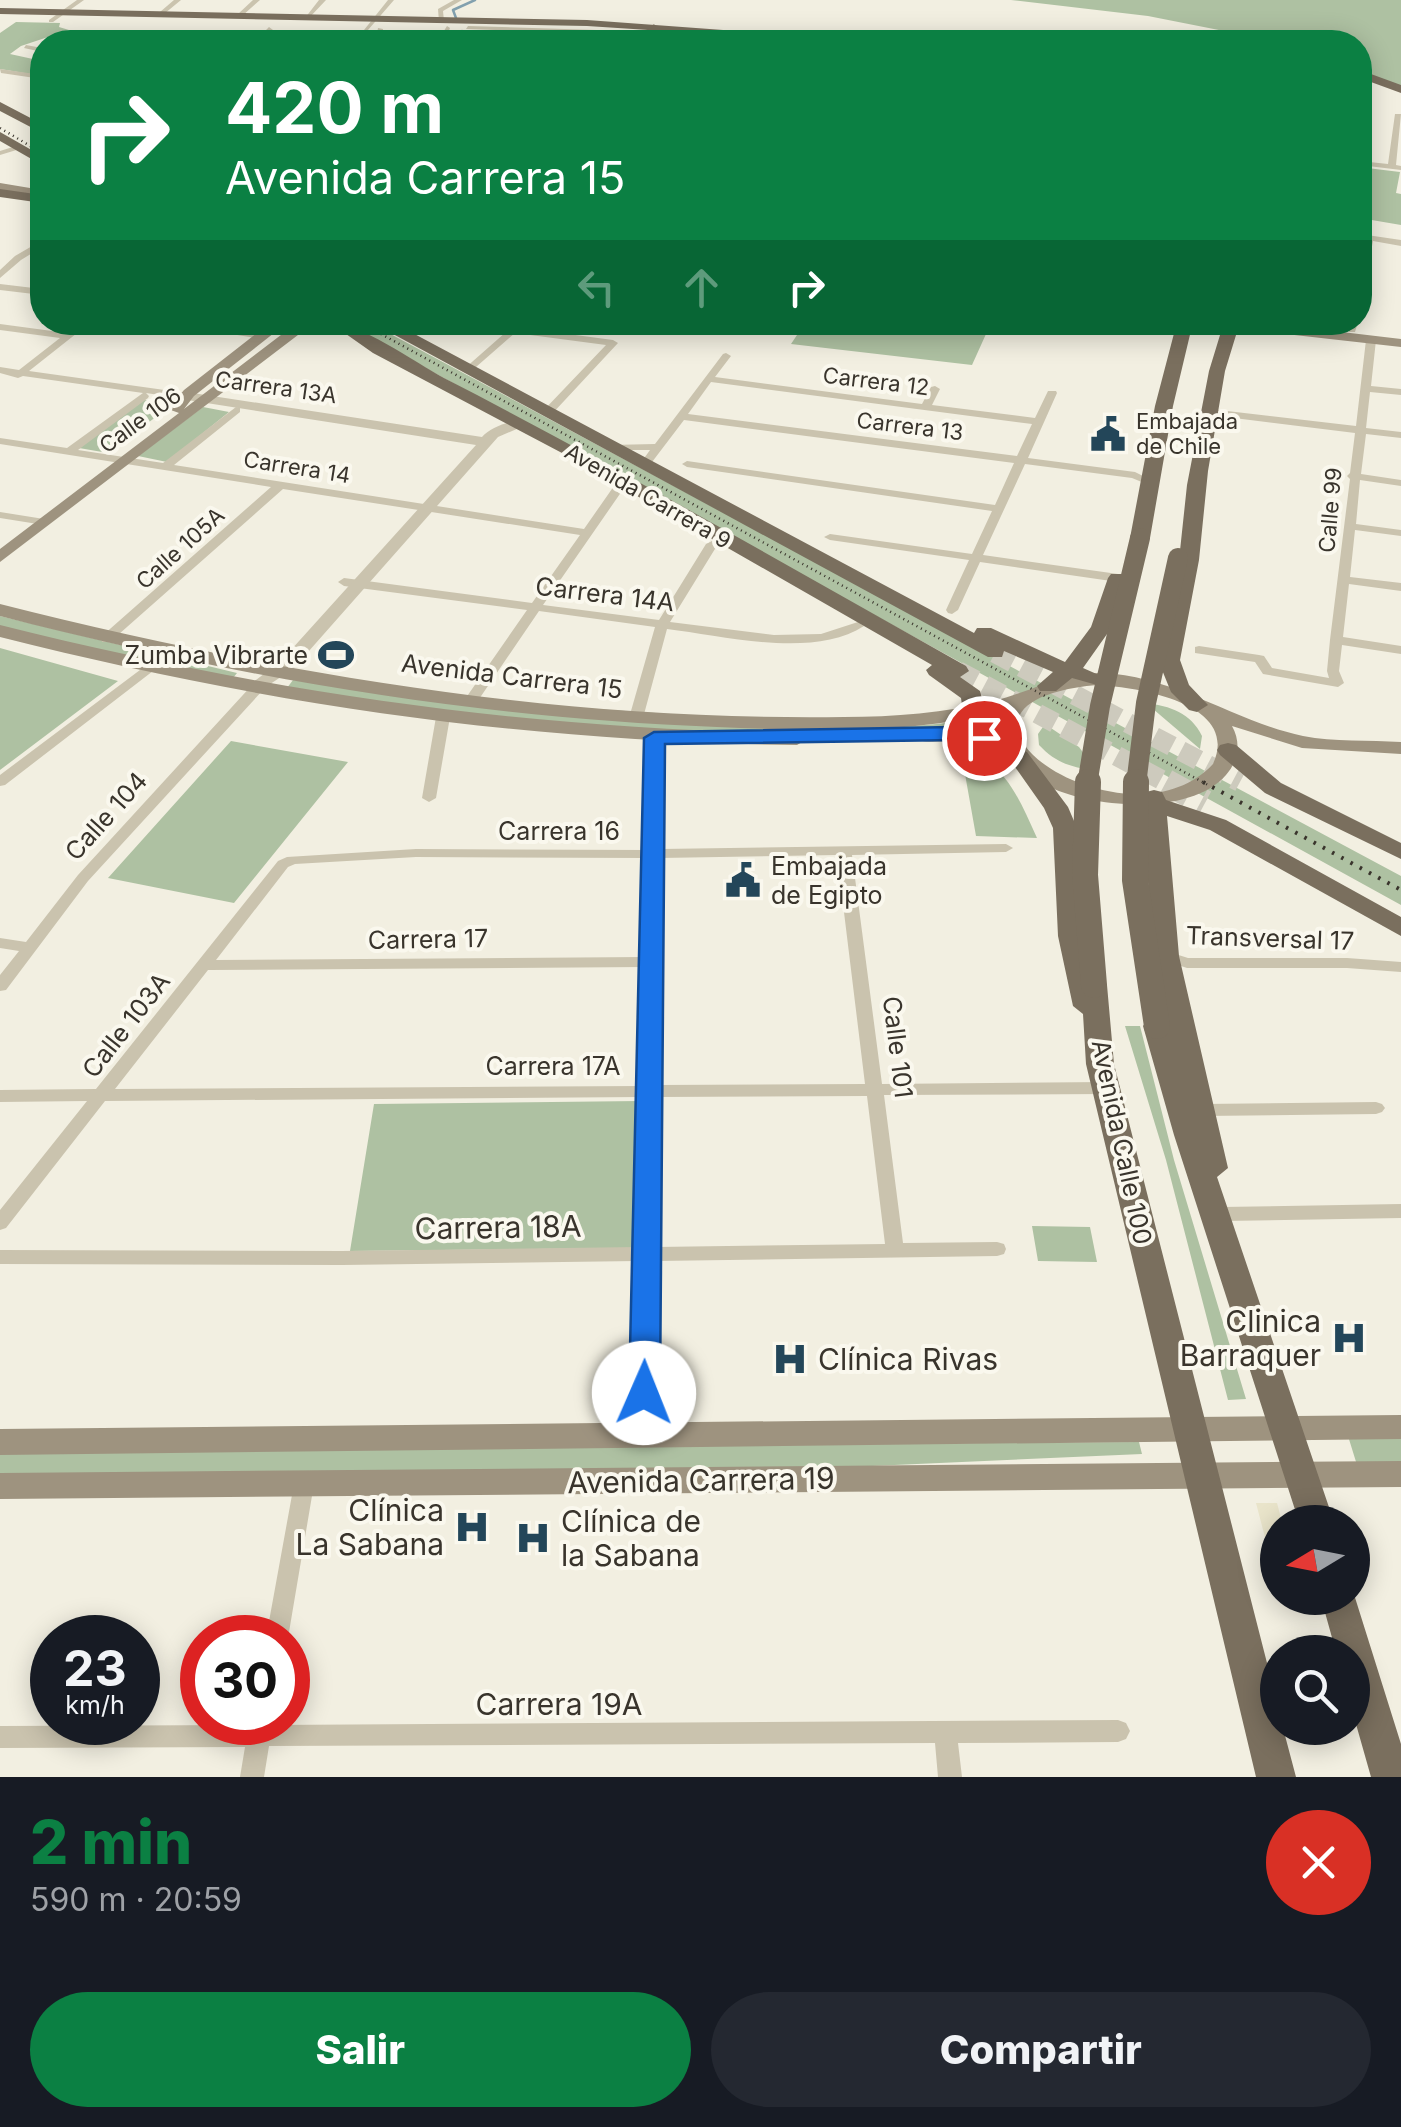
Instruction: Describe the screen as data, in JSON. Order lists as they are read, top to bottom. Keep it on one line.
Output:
{"streets":{"main road":["Calle 106","Avenida Carrera 9","Avenida Carrera 15","Avenida Calle 100","Avenida Carrera 19"],"street":["Carrera 12","Carrera 13A","Carrera 13","Carrera 14","Calle 99","Calle 105A","Carrera 14A","Calle 104","Carrera 16","Transversal 17","Carrera 17","Calle 103A","Calle 101","Carrera 17A","Carrera 18A","Carrera 19A"]},"crossings":[["Carrera 13A","Calle 106"],["Carrera 13A","Calle 104"],["Calle 106","Carrera 14"],["Carrera 13","Avenida Calle 100"],["Carrera 14","Calle 105A"],["Carrera 14","Calle 104"],["Avenida Carrera 9","Avenida Carrera 15"],["Avenida Carrera 9","Calle 104"],["Calle 105A","Avenida Carrera 15"],["Carrera 14A","Calle 104"],["Avenida Carrera 15","Calle 104"],["Carrera 16","Calle 103A"],["Carrera 16","Calle 101"],["Carrera 17","Calle 103A"],["Calle 103A","Carrera 17A"],["Calle 101","Carrera 17A"],["Calle 101","Carrera 18A"],["Carrera 17A","Avenida Calle 100"],["Avenida Calle 100","Avenida Carrera 19"]],"places":{"public building":["Embajada de Chile","Embajada de Egipto"],"sports":["Zumba Vibrarte"],"hospital":["Clinica Barraquer","Clínica Rivas","Clínica La Sabana","Clínica de la Sabana"]},"north":"left","page":{"turn":["420 m","Avenida Carrera 15"],"speed":"23 km/h","limit":"30","heading":["2 min","590 m · 20:59"],"buttons":["Salir","Compartir"]}}
